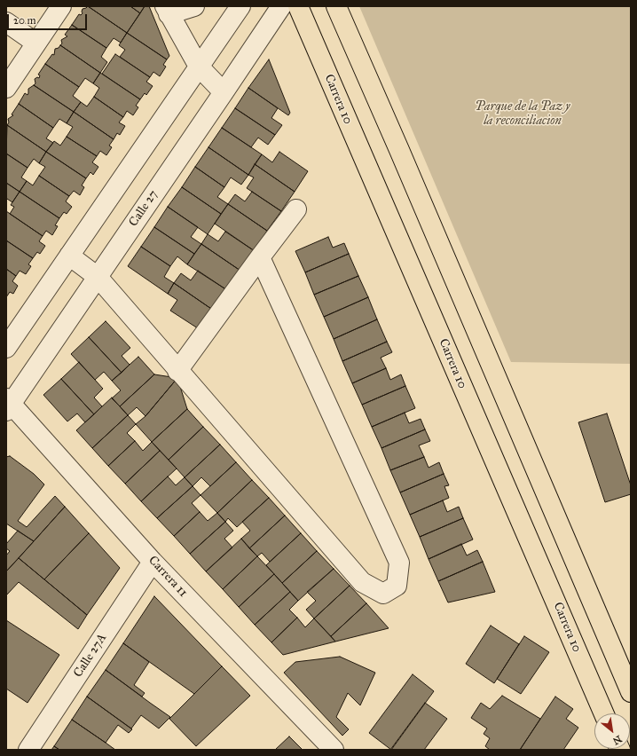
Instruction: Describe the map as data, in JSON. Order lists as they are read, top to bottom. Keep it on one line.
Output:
{"streets":{"main road":["Carrera 10"],"street":["Calle 27","Carrera 11","Calle 27A"]},"crossings":[["Calle 27","Carrera 11"],["Carrera 11","Calle 27A"]],"parks":["Parque de la Paz y la reconciliacion"],"scale_bar":"20 m","north":"bottom right"}
